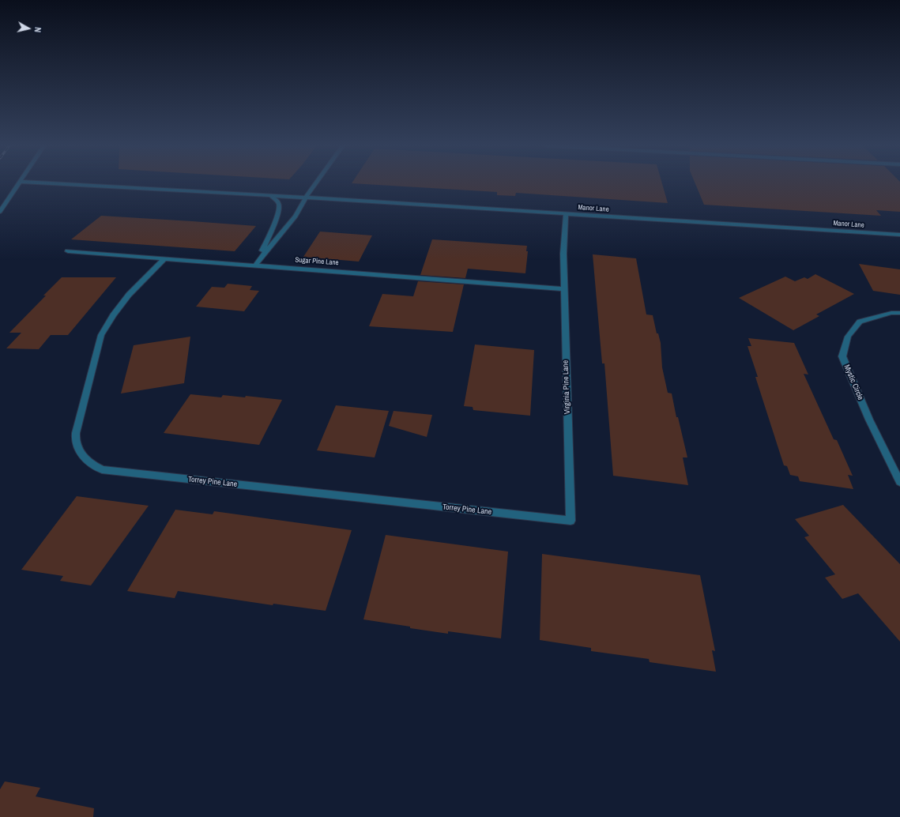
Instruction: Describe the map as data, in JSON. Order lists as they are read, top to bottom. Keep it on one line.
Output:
{"streets":{"street":["Manor Lane","Sugar Pine Lane","Mystic Circle","Virginia Pine Lane","Torrey Pine Lane"]},"crossings":[["Manor Lane","Virginia Pine Lane"],["Sugar Pine Lane","Virginia Pine Lane"],["Sugar Pine Lane","Torrey Pine Lane"],["Virginia Pine Lane","Torrey Pine Lane"]],"north":"right"}
